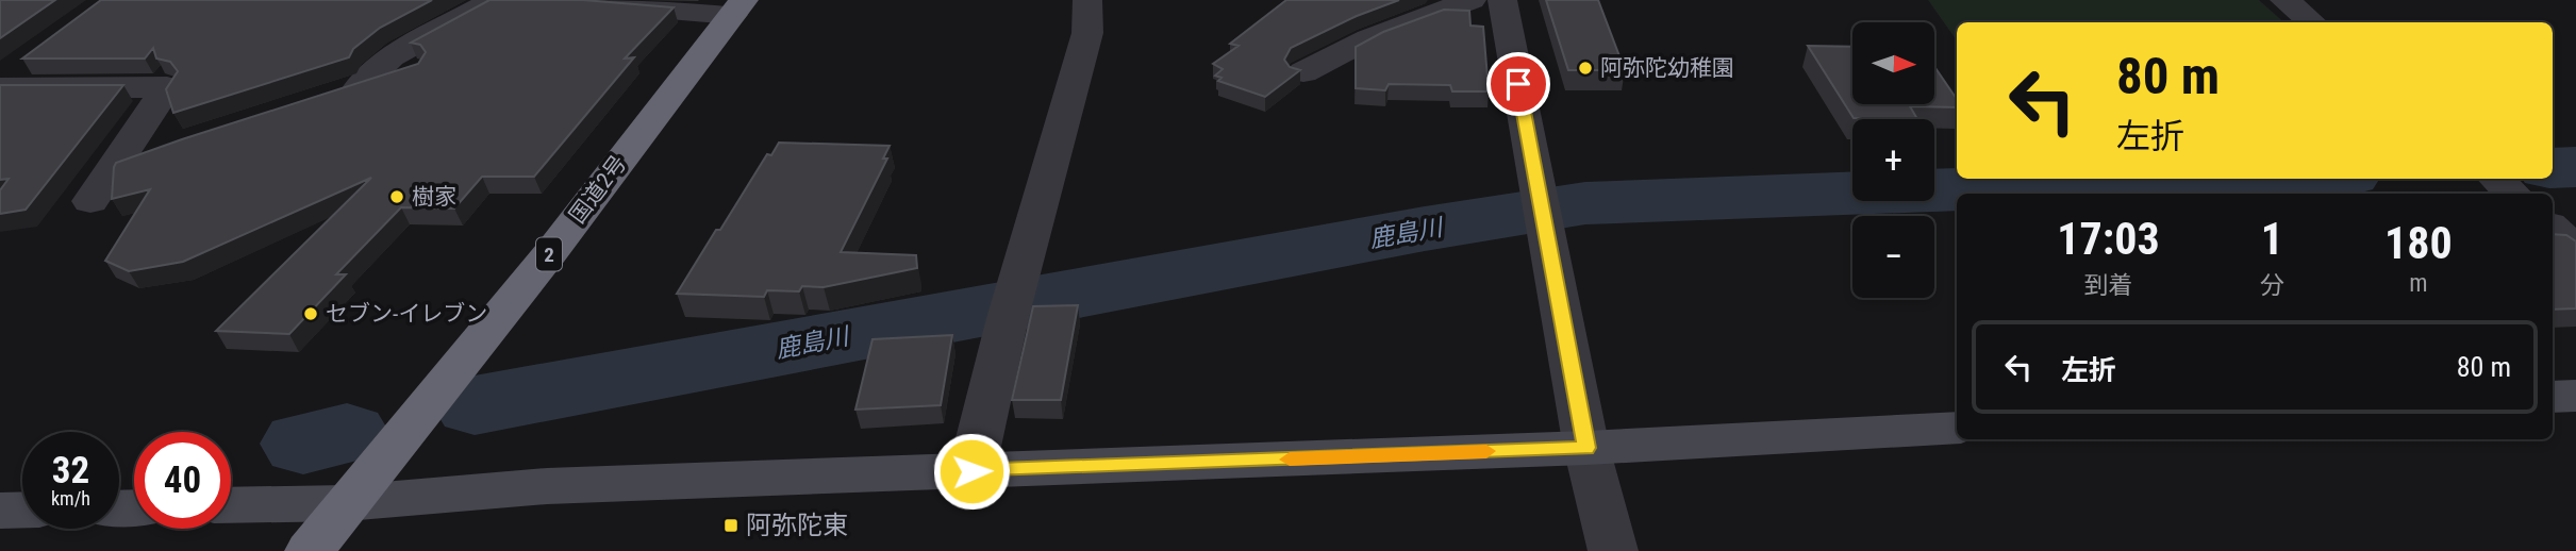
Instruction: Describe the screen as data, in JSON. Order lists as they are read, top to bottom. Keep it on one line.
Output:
{"streets":{"highway":["国道2号","2"]},"water":["鹿島川"],"places":{"other":["阿弥陀幼稚園","樹家","セブン-イレブン"],"transit":["阿弥陀東"]},"north":"right","page":{"map_buttons":["+","−"],"turn":["80 m","左折"],"eta":["17:03","到着","1","分","180","m"],"list":[{"name":"左折","value":"80 m"}],"speed":"32 km/h","limit":"40"}}
